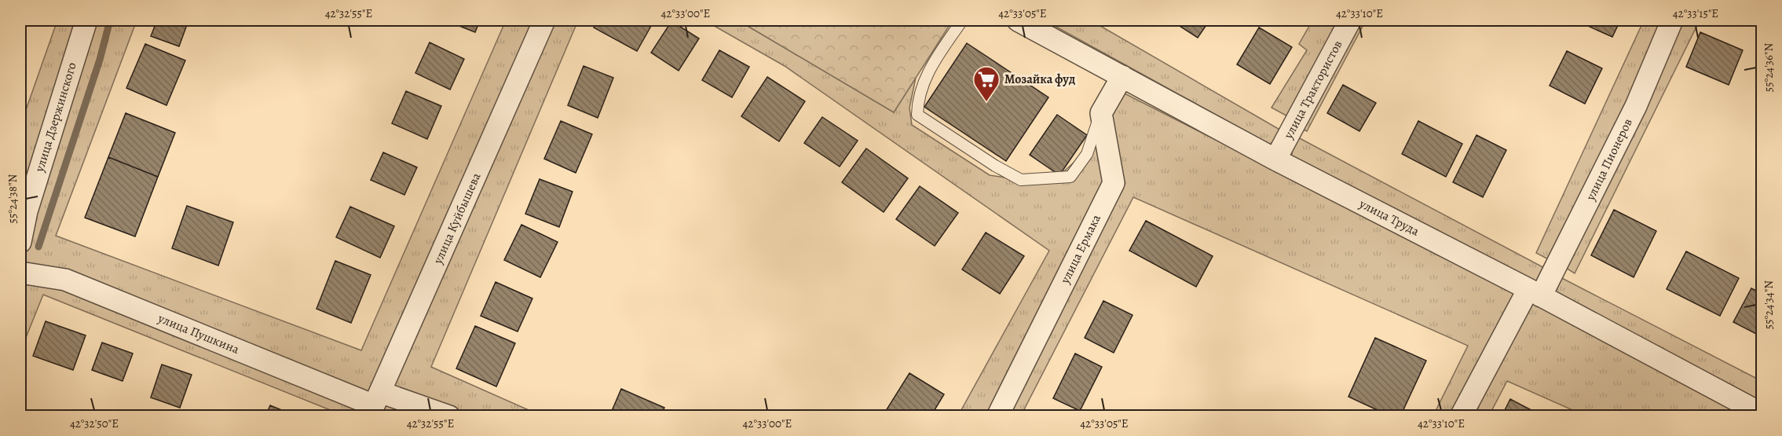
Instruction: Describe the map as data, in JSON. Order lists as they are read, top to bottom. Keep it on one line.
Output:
{"streets":{"street":["улица Трактористов","улица Дзержинского","улица Пионеров","улица Труда","улица Куйбышева","улица Ермака","улица Пушкина"]},"crossings":[["улица Трактористов","улица Труда"],["улица Пионеров","улица Труда"],["улица Куйбышева","улица Пушкина"]],"places":{"supermarket":["Мозайка фуд"]},"coordinates":["42°32'55\"E","42°33'00\"E","42°33'05\"E","42°33'10\"E","42°33'15\"E","55°24'36\"N","55°24'38\"N","55°24'34\"N","42°32'50\"E"]}
